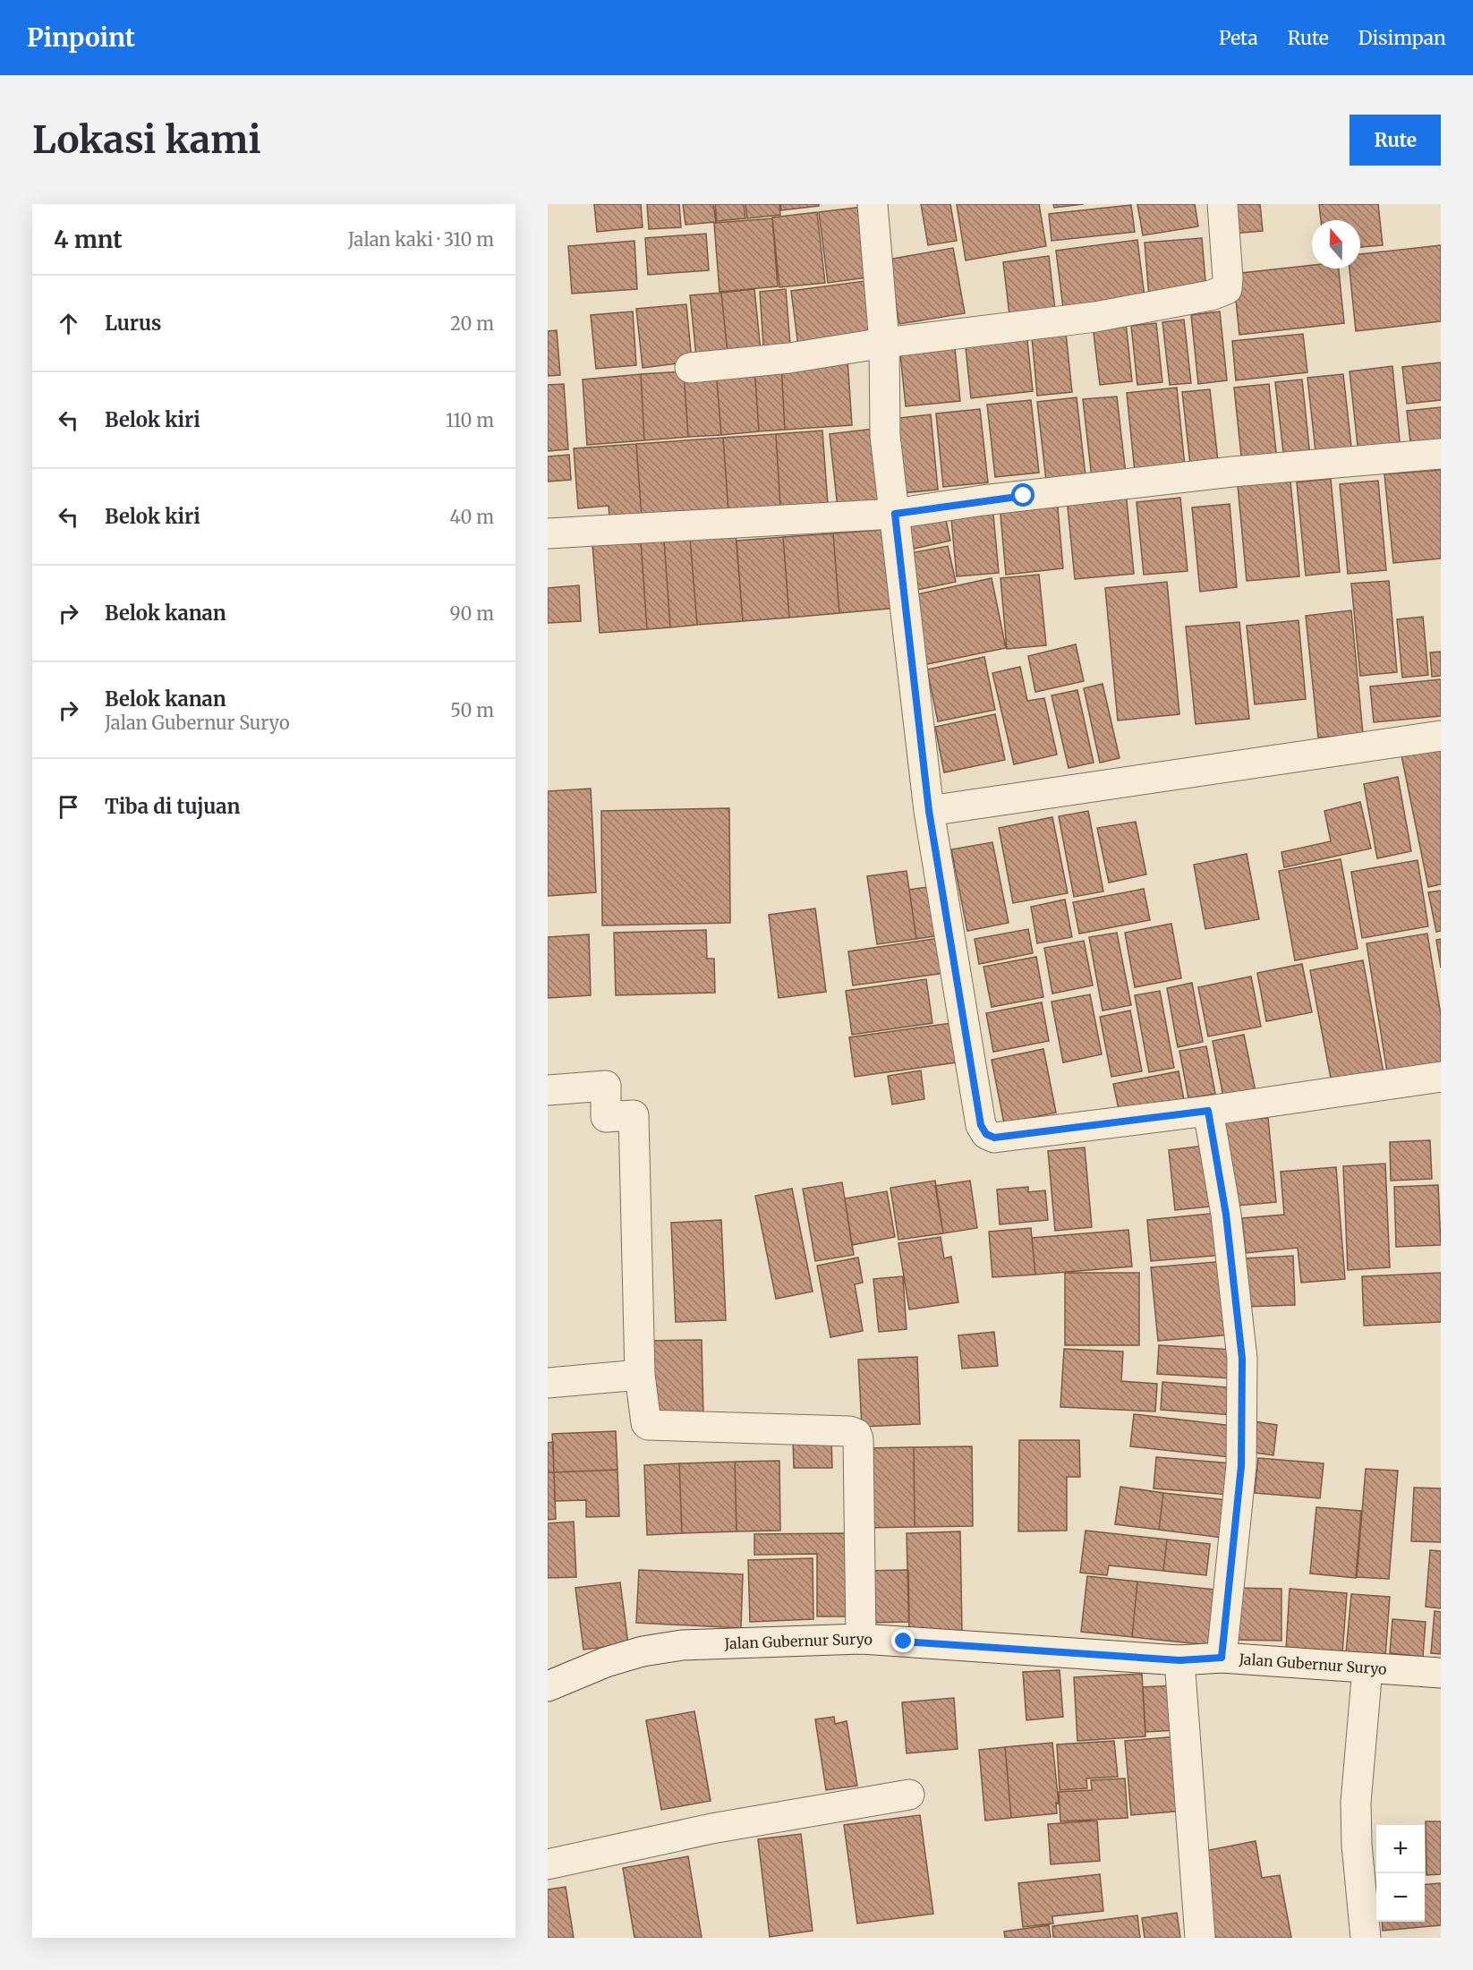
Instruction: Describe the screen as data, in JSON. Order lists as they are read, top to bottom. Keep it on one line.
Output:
{"streets":{"street":["Jalan Gubernur Suryo"]},"north":"top","page":{"header":"Pinpoint","nav":["Peta","Rute","Disimpan"],"buttons":"Rute","title":"Lokasi kami","heading":["4 mnt","Jalan kaki · 310 m"],"list":[["Lurus","20 m"],["Belok kiri","110 m"],["Belok kiri","40 m"],["Belok kanan","90 m"],["Belok kanan","Jalan Gubernur Suryo","50 m"],"Tiba di tujuan"],"map_buttons":["+","−"]}}
